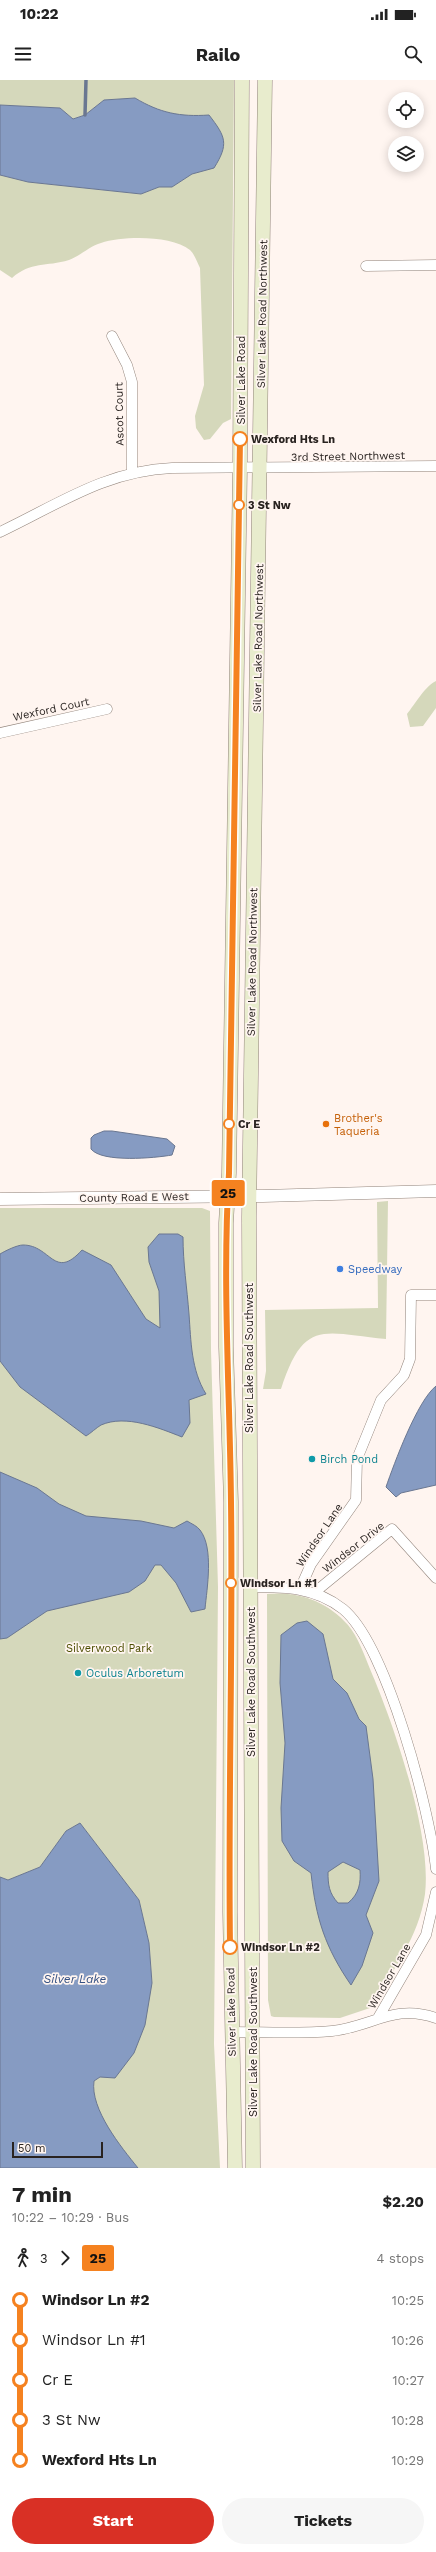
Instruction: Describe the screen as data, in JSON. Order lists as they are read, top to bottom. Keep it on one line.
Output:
{"streets":{"main road":["Silver Lake Road Northwest","Silver Lake Road","Silver Lake Road Southwest"],"street":["Ascot Court","3rd Street Northwest","Wexford Court","County Road E West","Windsor Lane","Windsor Drive"]},"crossings":[["Silver Lake Road Northwest","3rd Street Northwest"],["Silver Lake Road Northwest","County Road E West"],["Silver Lake Road Northwest","Silver Lake Road Southwest"],["Silver Lake Road","3rd Street Northwest"],["Silver Lake Road","County Road E West"],["Ascot Court","3rd Street Northwest"],["County Road E West","Silver Lake Road Southwest"]],"water":["Silver Lake"],"parks":["Silverwood Park"],"places":["Wexford Hts Ln","3 St Nw","Cr E","Brother's Taqueria","Speedway","Birch Pond","Windsor Ln #1","Oculus Arboretum","Windsor Ln #2"],"lines":["bus line 25"],"scale_bar":"50 m","page":{"status":"10:22","header":"Railo","on_map":"25","scale":"50 m","heading":["7 min","10:22 – 10:29 · Bus","$2.20"],"legs":["3","25","4 stops"],"list":[{"name":"Windsor Ln #2","value":"10:25"},{"name":"Windsor Ln #1","value":"10:26"},{"name":"Cr E","value":"10:27"},{"name":"3 St Nw","value":"10:28"},{"name":"Wexford Hts Ln","value":"10:29"}],"buttons":["Start","Tickets"]}}
